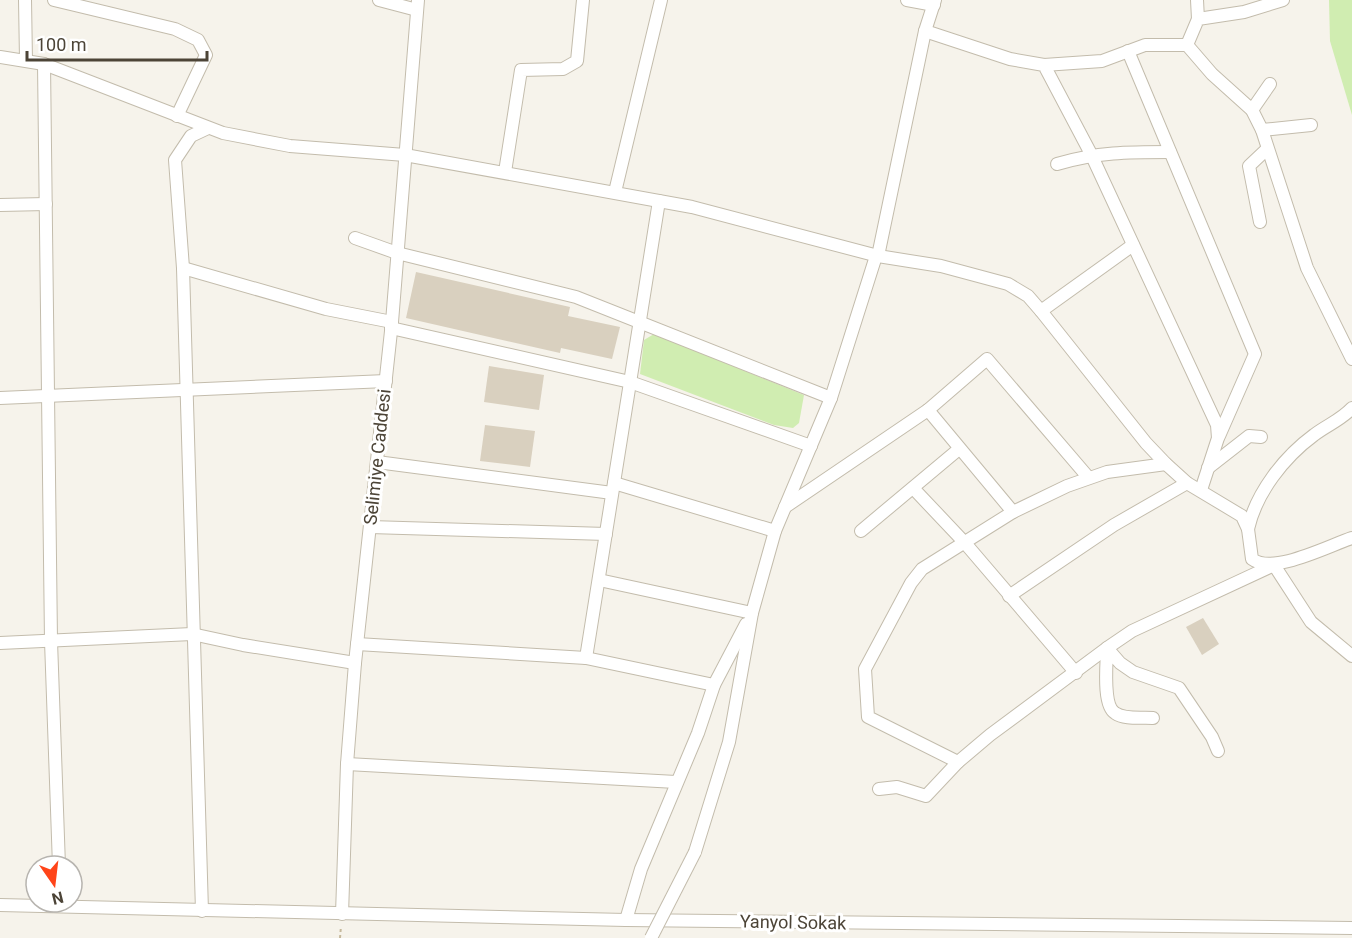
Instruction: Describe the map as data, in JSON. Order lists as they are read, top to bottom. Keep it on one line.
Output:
{"streets":{"street":["Selimiye Caddesi","Yanyol Sokak"]},"crossings":[["Selimiye Caddesi","Yanyol Sokak"]],"scale_bar":"100 m","north":"bottom"}
